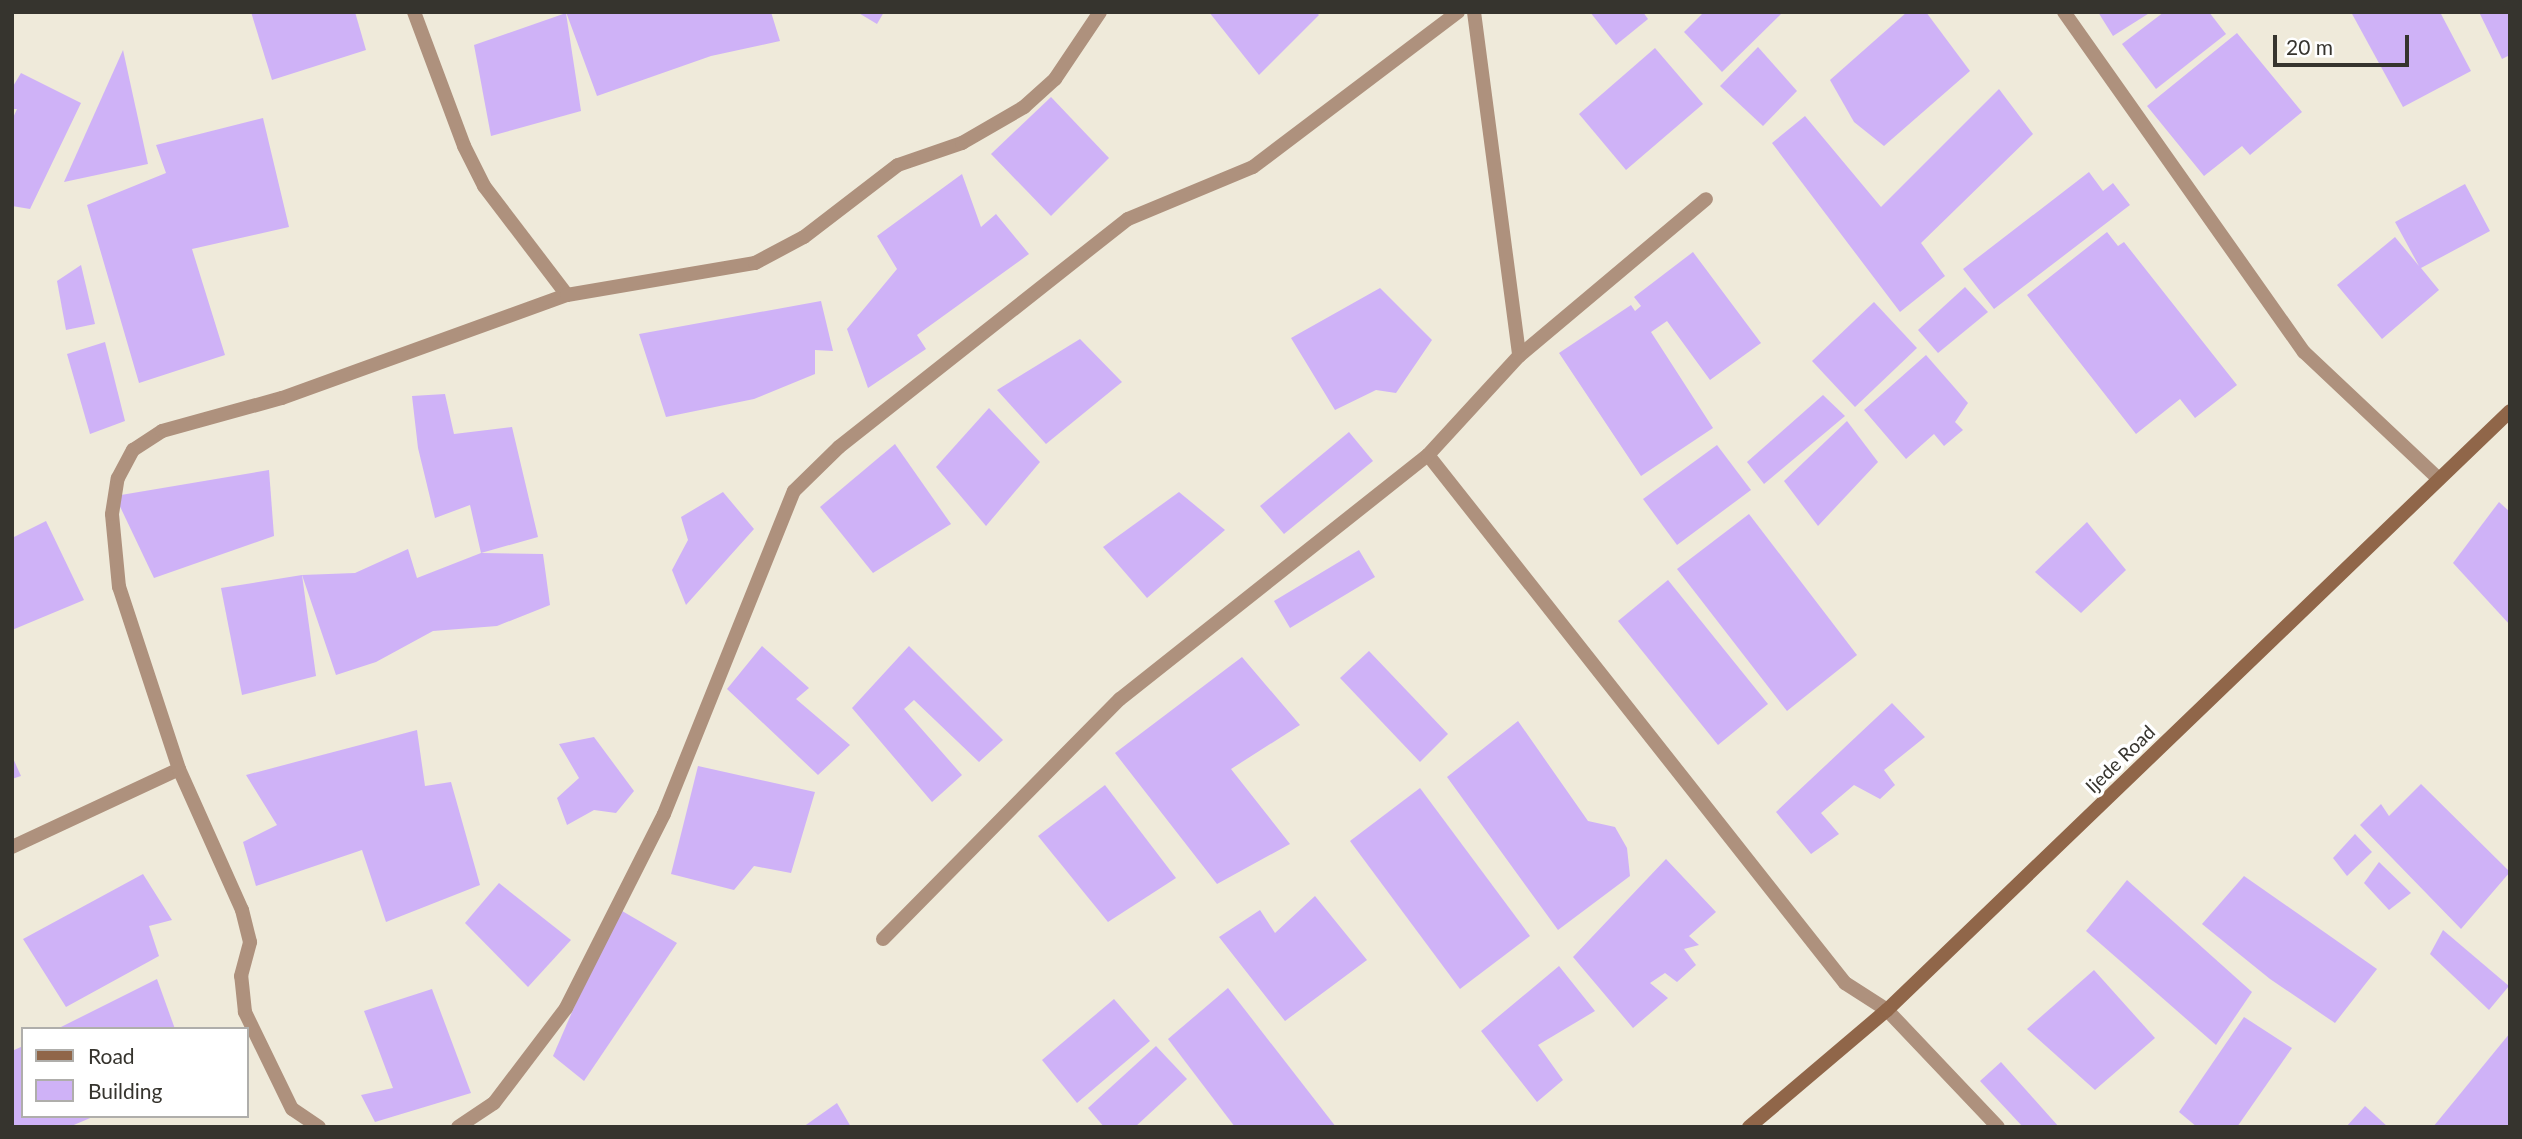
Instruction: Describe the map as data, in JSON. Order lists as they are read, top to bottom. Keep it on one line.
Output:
{"streets":{"main road":["Ijede Road"]},"legend":["Road","Building"],"scale_bar":"20 m"}
